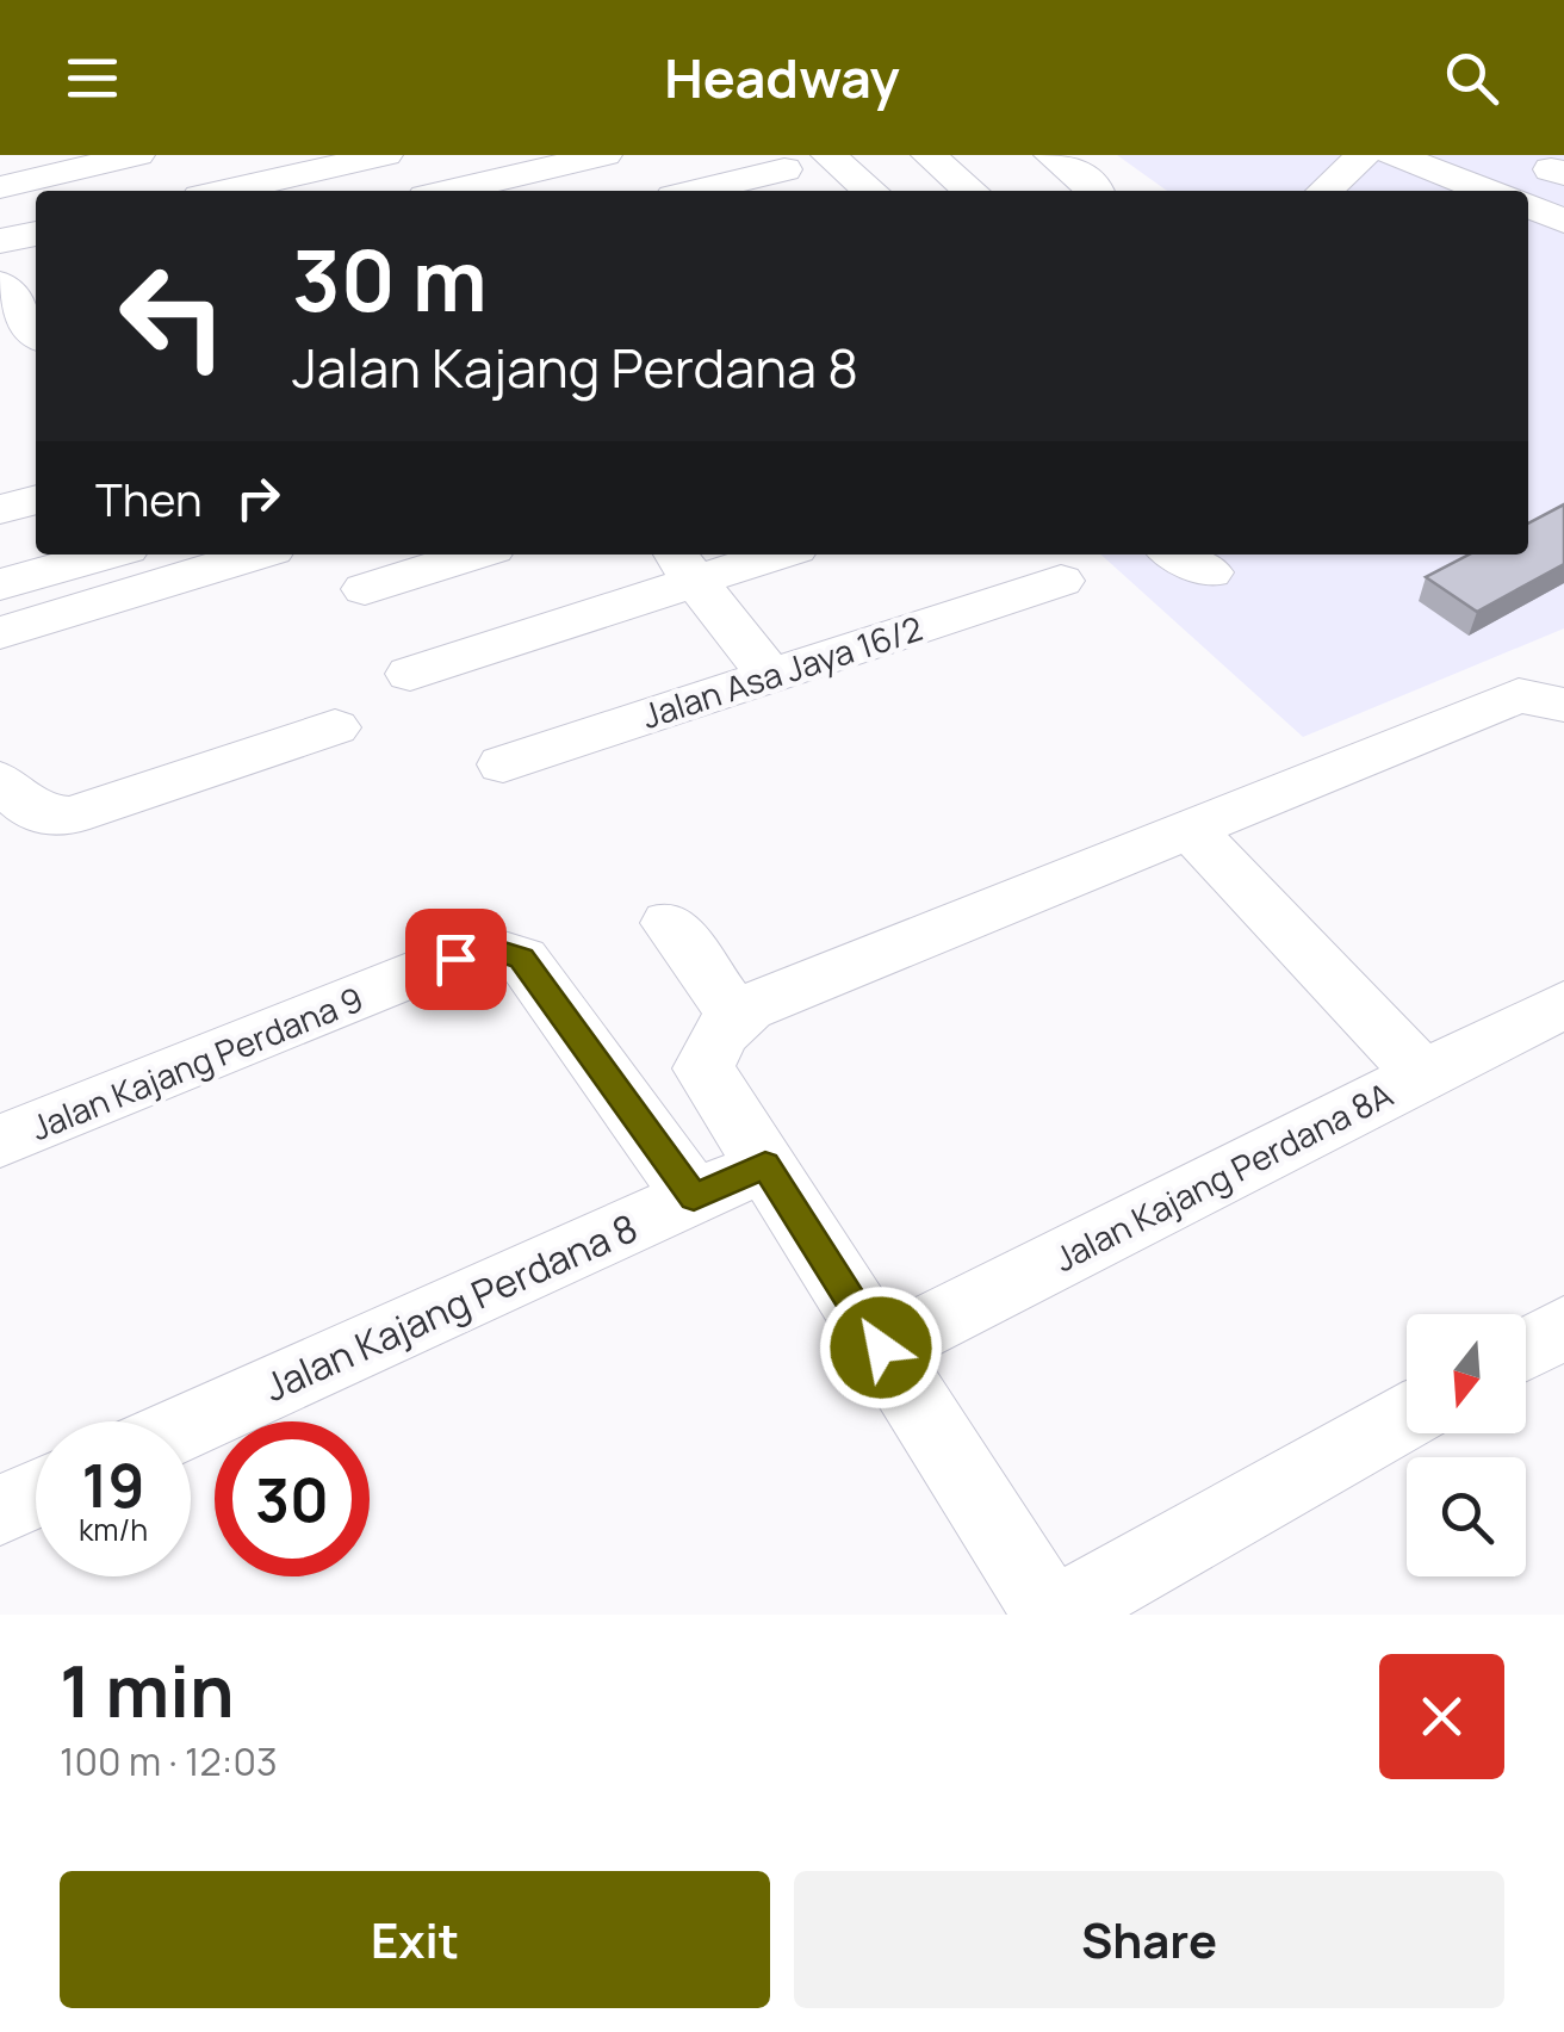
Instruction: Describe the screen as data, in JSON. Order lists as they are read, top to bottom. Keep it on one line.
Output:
{"streets":{"street":["Jalan Asa Jaya 16/2","Jalan Kajang Perdana 9","Jalan Kajang Perdana 8A","Jalan Kajang Perdana 8"]},"crossings":[["Jalan Kajang Perdana 9","Jalan Kajang Perdana 8"]],"north":"bottom","page":{"header":"Headway","turn":["30 m","Jalan Kajang Perdana 8"],"then":"Then","speed":"19 km/h","limit":"30","heading":["1 min","100 m · 12:03"],"buttons":["Exit","Share"]}}
